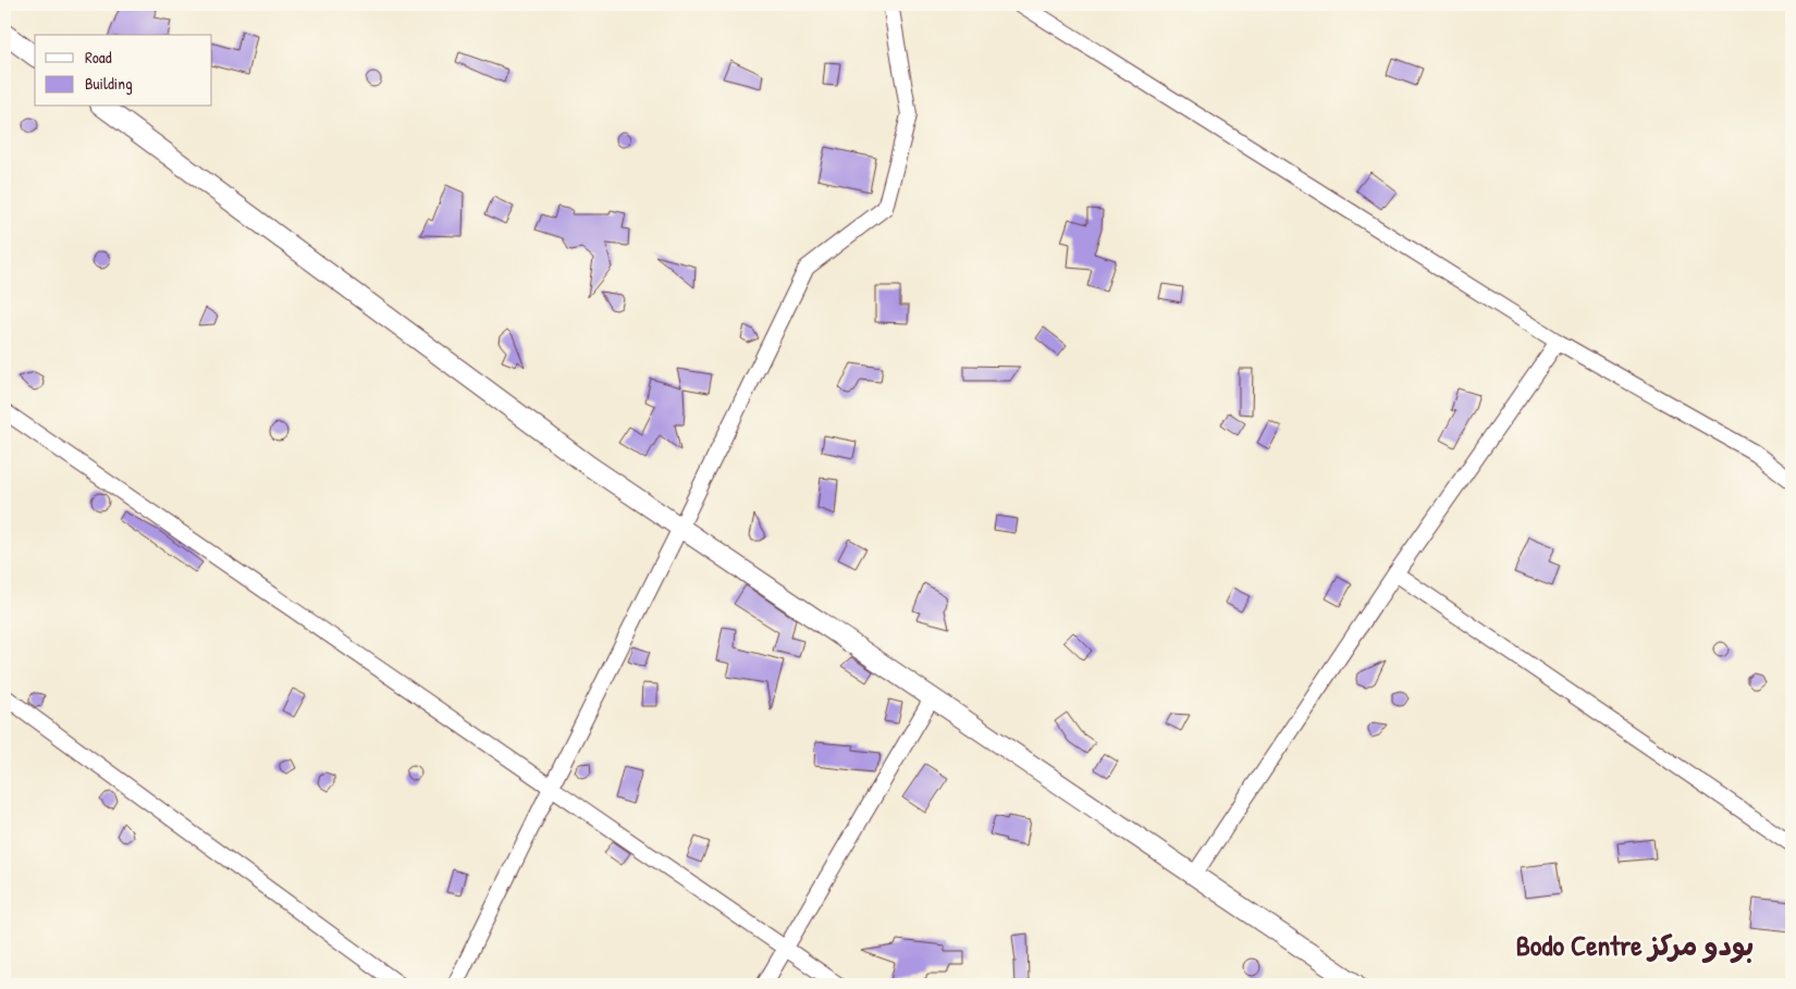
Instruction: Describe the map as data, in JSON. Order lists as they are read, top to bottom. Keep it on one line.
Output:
{"districts":["Bodo Centre بودو مركز"],"legend":["Road","Building"]}
